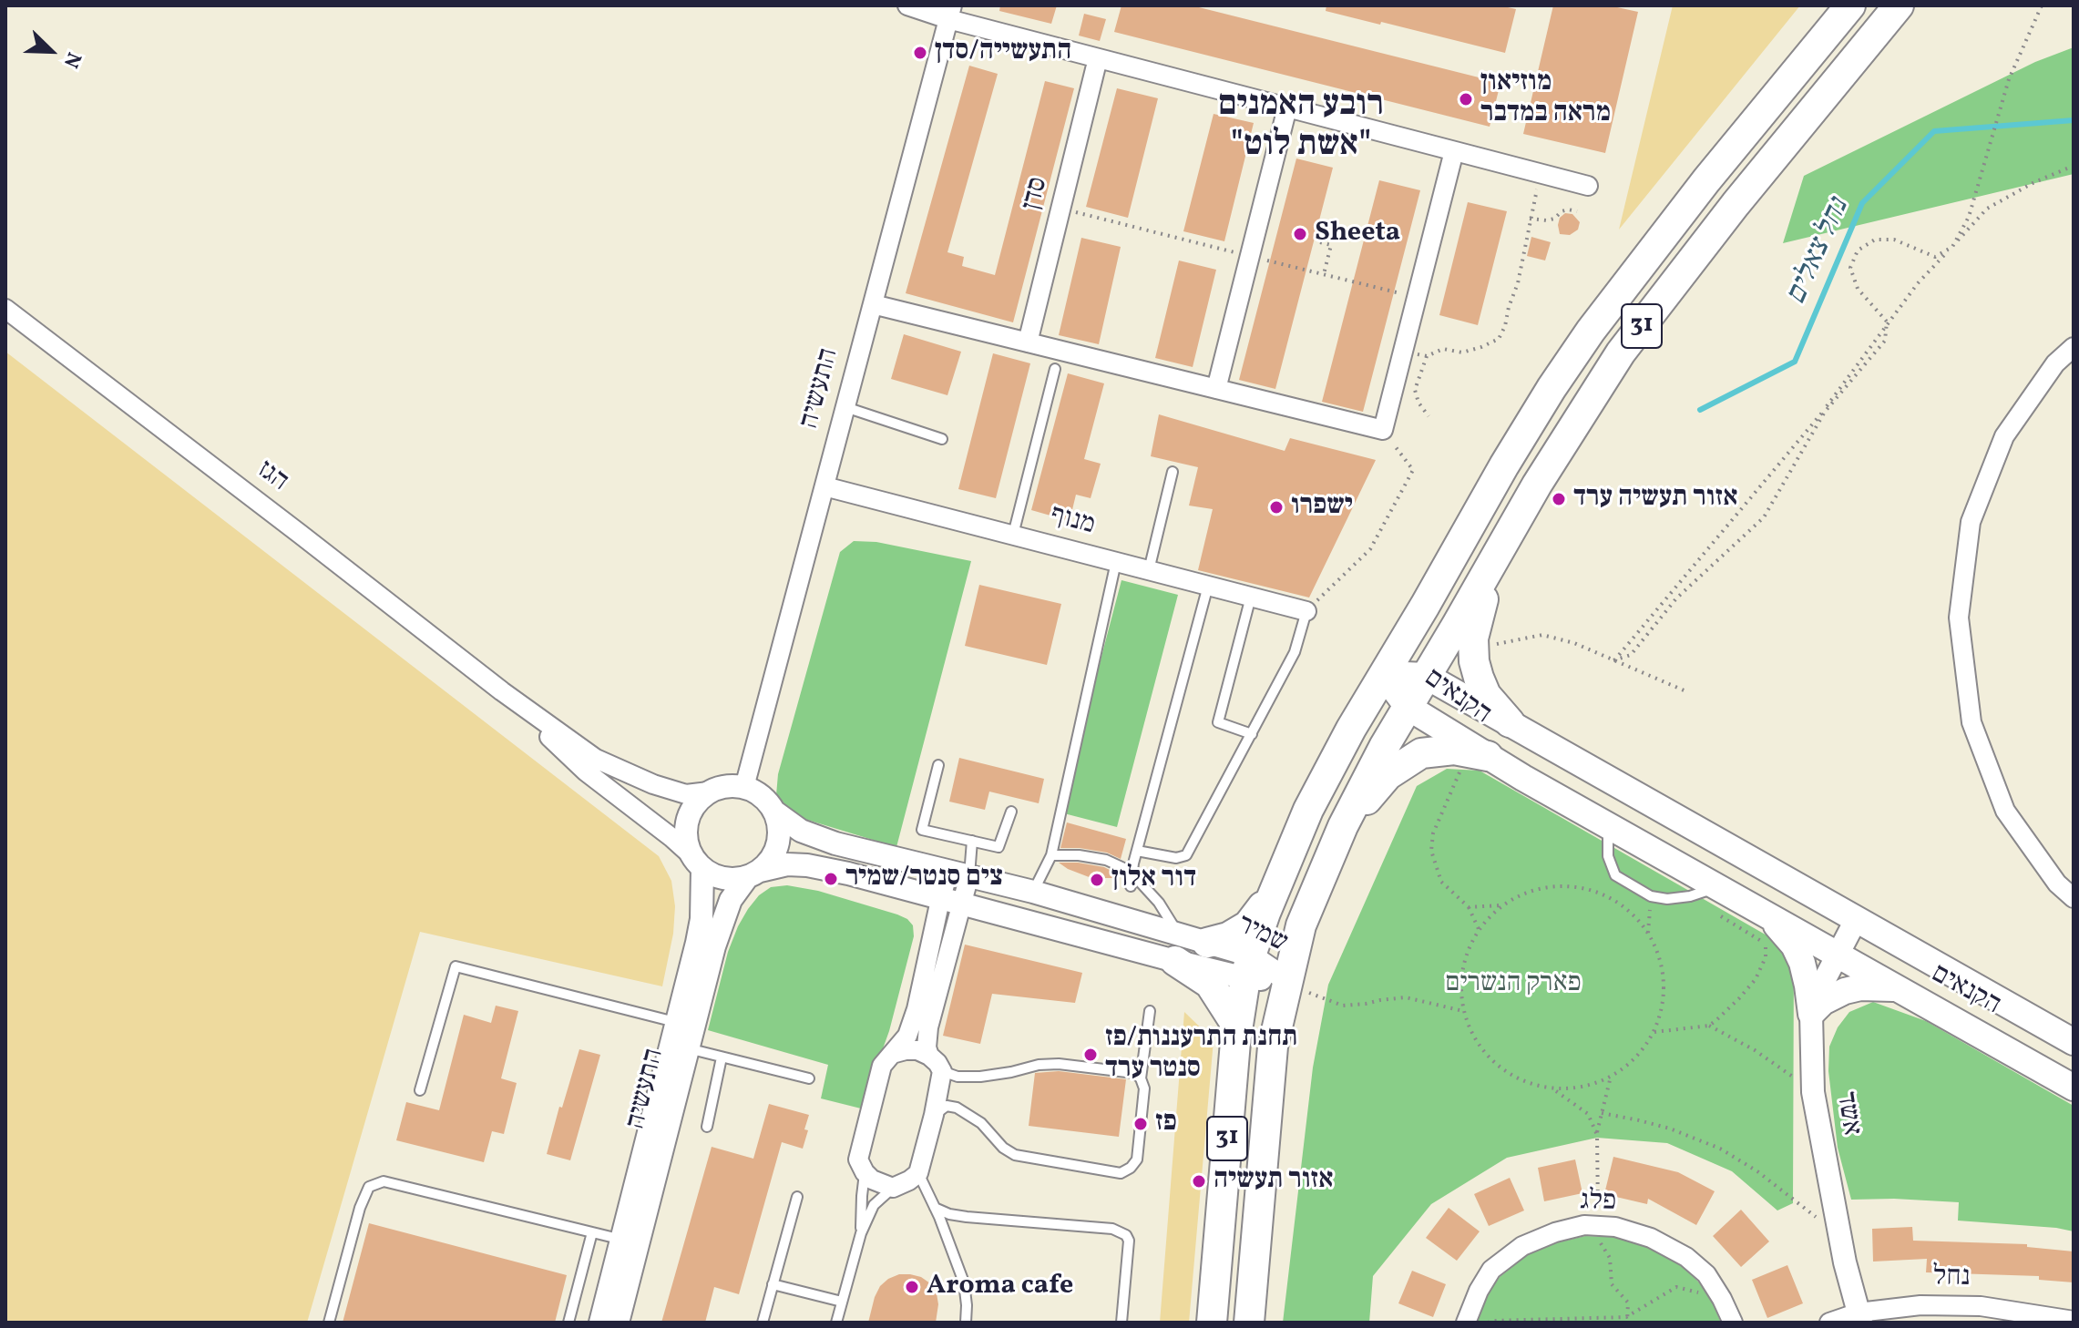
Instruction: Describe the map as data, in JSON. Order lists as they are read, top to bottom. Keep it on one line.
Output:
{"streets":{"highway":["31"],"main road":["הקנאים"],"street":["סדן","התעשיה","הגז","מנוף","שמיר","אשד","פלג","נחל"]},"crossings":[["31","הקנאים"],["31","שמיר"],["התעשיה","הגז"],["התעשיה","מנוף"],["התעשיה","שמיר"],["הגז","שמיר"],["הקנאים","אשד"],["אשד","נחל"]],"districts":["רובע האמנים \"אשת לוט\""],"water":["נחל צאלים"],"parks":["פארק הנשרים"],"places":["התעשייה/סדן","מוזיאון מראה במדבר","Sheeta","אזור תעשיה ערד","ישפרו","צים סנטר/שמיר","דור אלון","תחנת התרעננות/פז סנטר ערד","פז","אזור תעשיה","Aroma cafe"],"north":"bottom right"}
